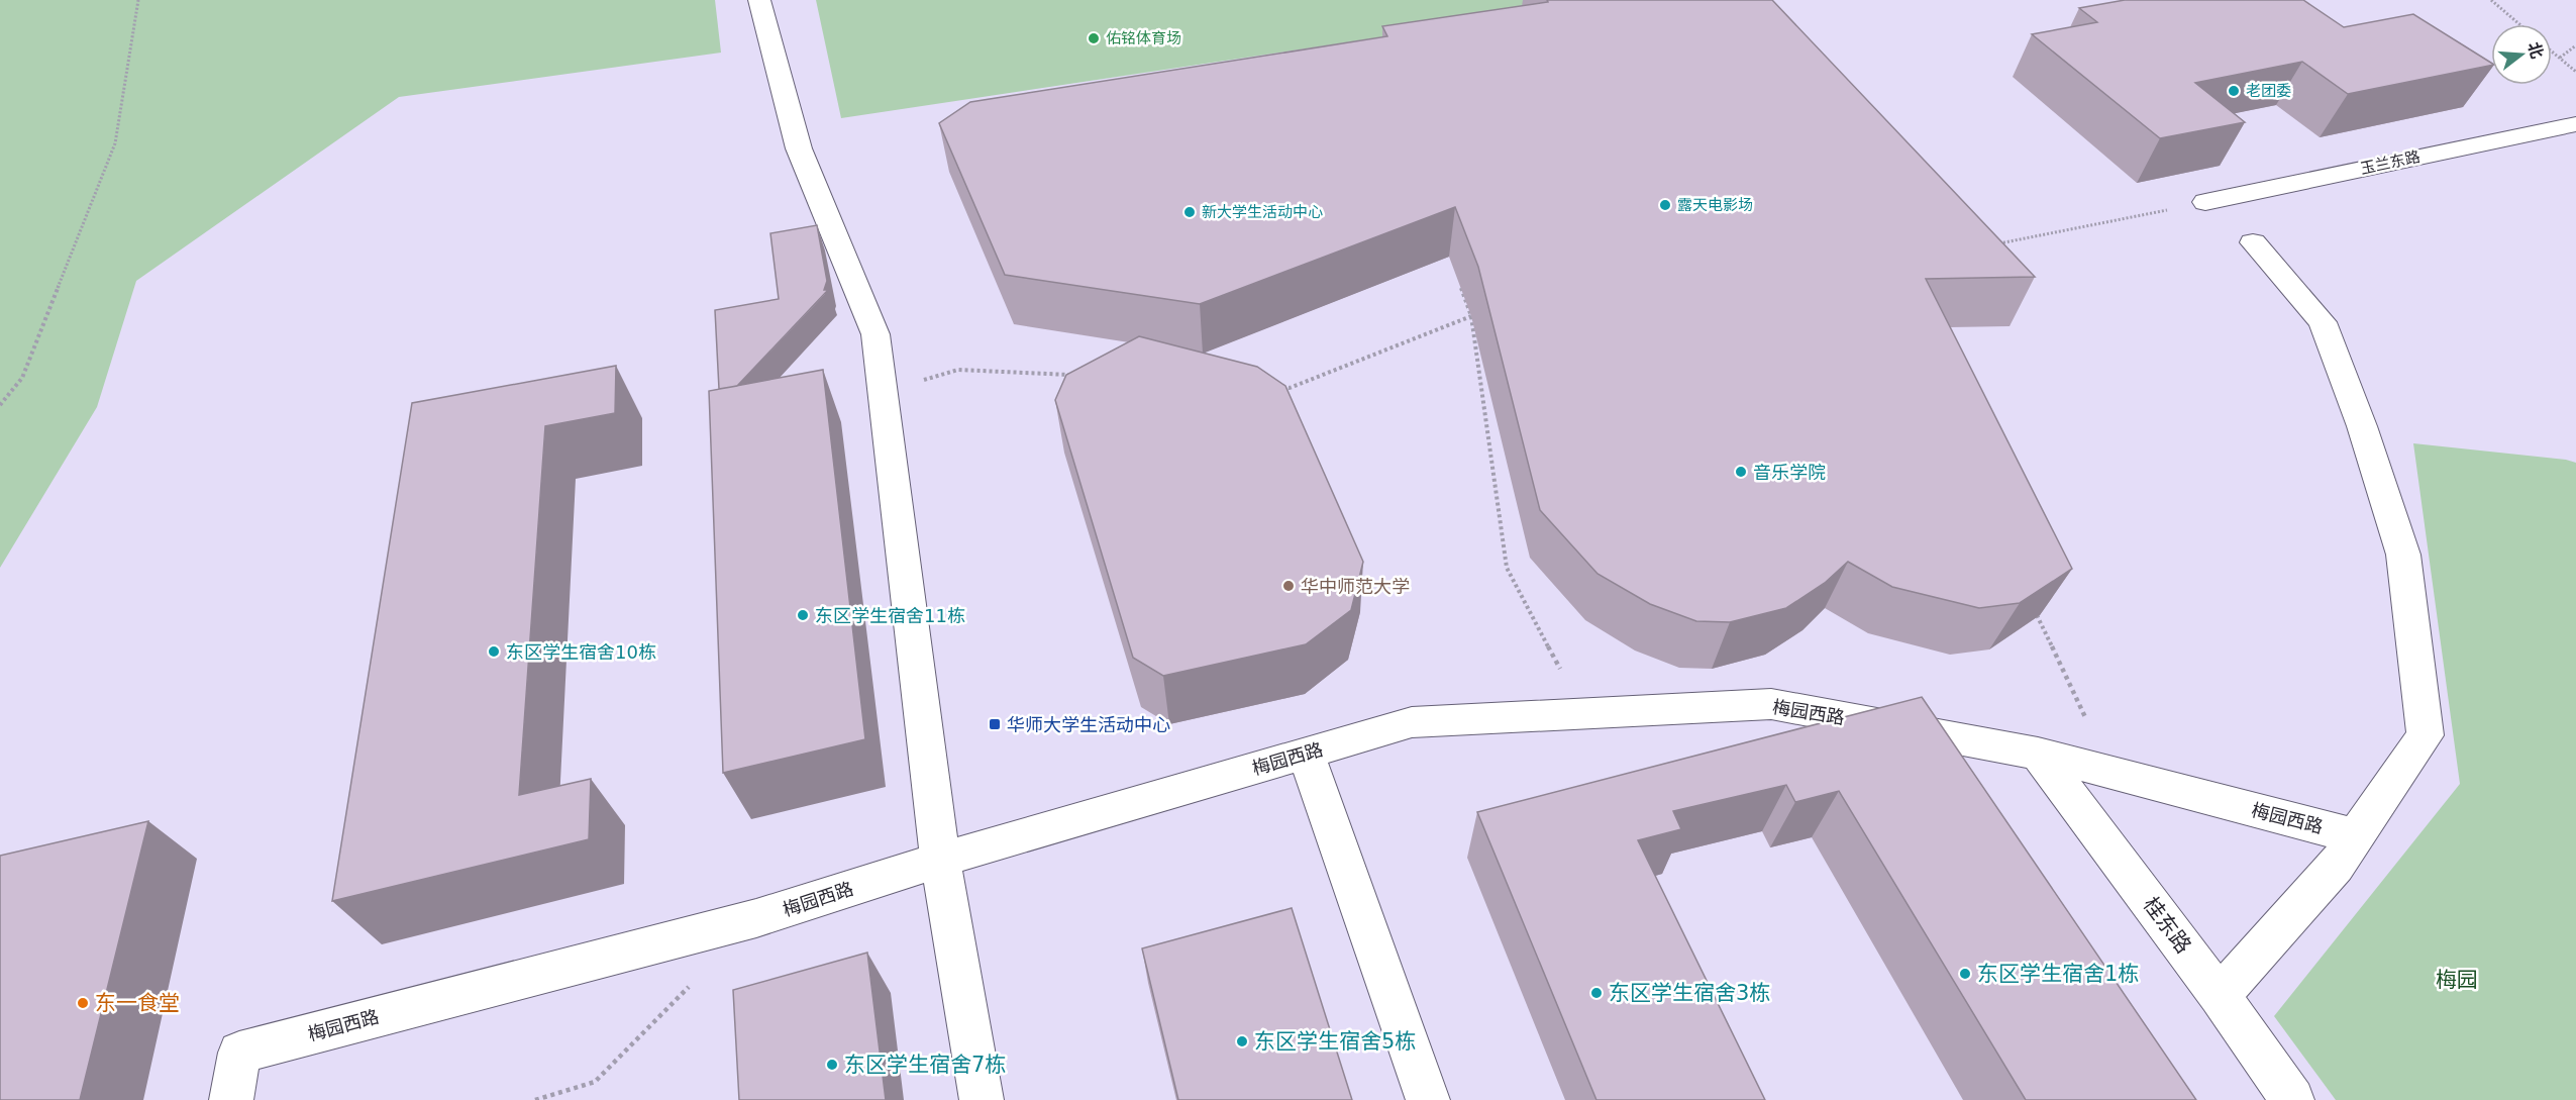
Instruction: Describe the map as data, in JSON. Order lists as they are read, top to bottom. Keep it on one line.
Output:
{"streets":{"street":["玉兰东路","梅园西路","桂东路"]},"crossings":[["梅园西路","桂东路"]],"parks":["梅园"],"places":{"other":["佑铭体育场","老团委","露天电影场","新大学生活动中心","音乐学院","华中师范大学","东区学生宿舍11栋","东区学生宿舍10栋","东区学生宿舍1栋","东区学生宿舍3栋","东一食堂","东区学生宿舍5栋","东区学生宿舍7栋"],"transit":["华师大学生活动中心"]},"north":"right"}
